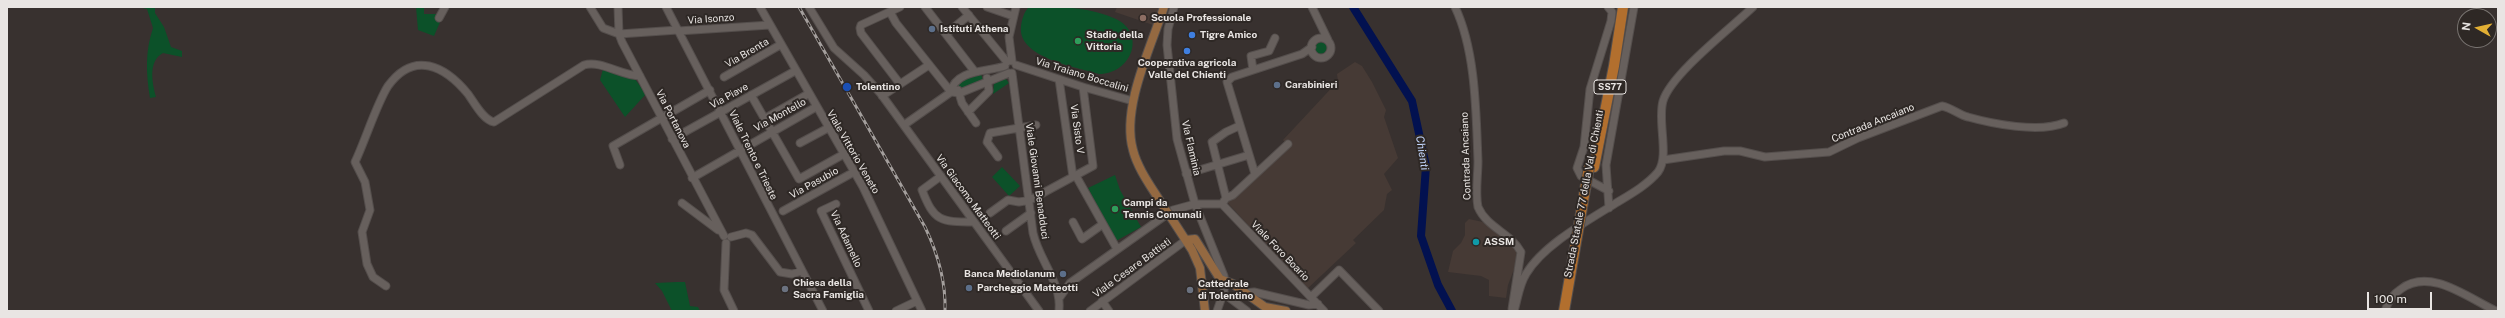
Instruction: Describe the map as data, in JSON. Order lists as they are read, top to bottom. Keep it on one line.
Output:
{"streets":{"highway":["SS77","Strada Statale 77 della Val di Chienti"],"street":["Via Isonzo","Via Brenta","Via Traiano Boccalini","Via Piave","Via Montello","Via Portanova","Contrada Ancaiano","Via Sisto V","Via Flaminia","Viale Vittorio Veneto","Viale Trento e Trieste","Viale Giovanni Benadduci","Via Pasubio","Via Giacomo Matteotti","Via Adamello","Viale Foro Boario","Viale Cesare Battisti"]},"crossings":[["Via Isonzo","Via Portanova"],["Via Isonzo","Viale Vittorio Veneto"],["Via Isonzo","Viale Trento e Trieste"],["Via Brenta","Viale Vittorio Veneto"],["Via Traiano Boccalini","Via Sisto V"],["Via Traiano Boccalini","Viale Giovanni Benadduci"],["Via Piave","Via Portanova"],["Via Piave","Viale Vittorio Veneto"],["Via Piave","Viale Trento e Trieste"],["Via Montello","Via Portanova"],["Via Montello","Viale Vittorio Veneto"],["Via Montello","Viale Trento e Trieste"],["Viale Vittorio Veneto","Via Pasubio"]],"water":["Chienti"],"places":["Scuola Professionale","Istituti Athena","Tigre Amico","Stadio della Vittoria","Cooperativa agricola Valle del Chienti","Carabinieri","Tolentino","Campi da Tennis Comunali","ASSM","Banca Mediolanum","Parcheggio Matteotti","Chiesa della Sacra Famiglia","Cattedrale di Tolentino"],"scale_bar":"100 m","north":"left"}
